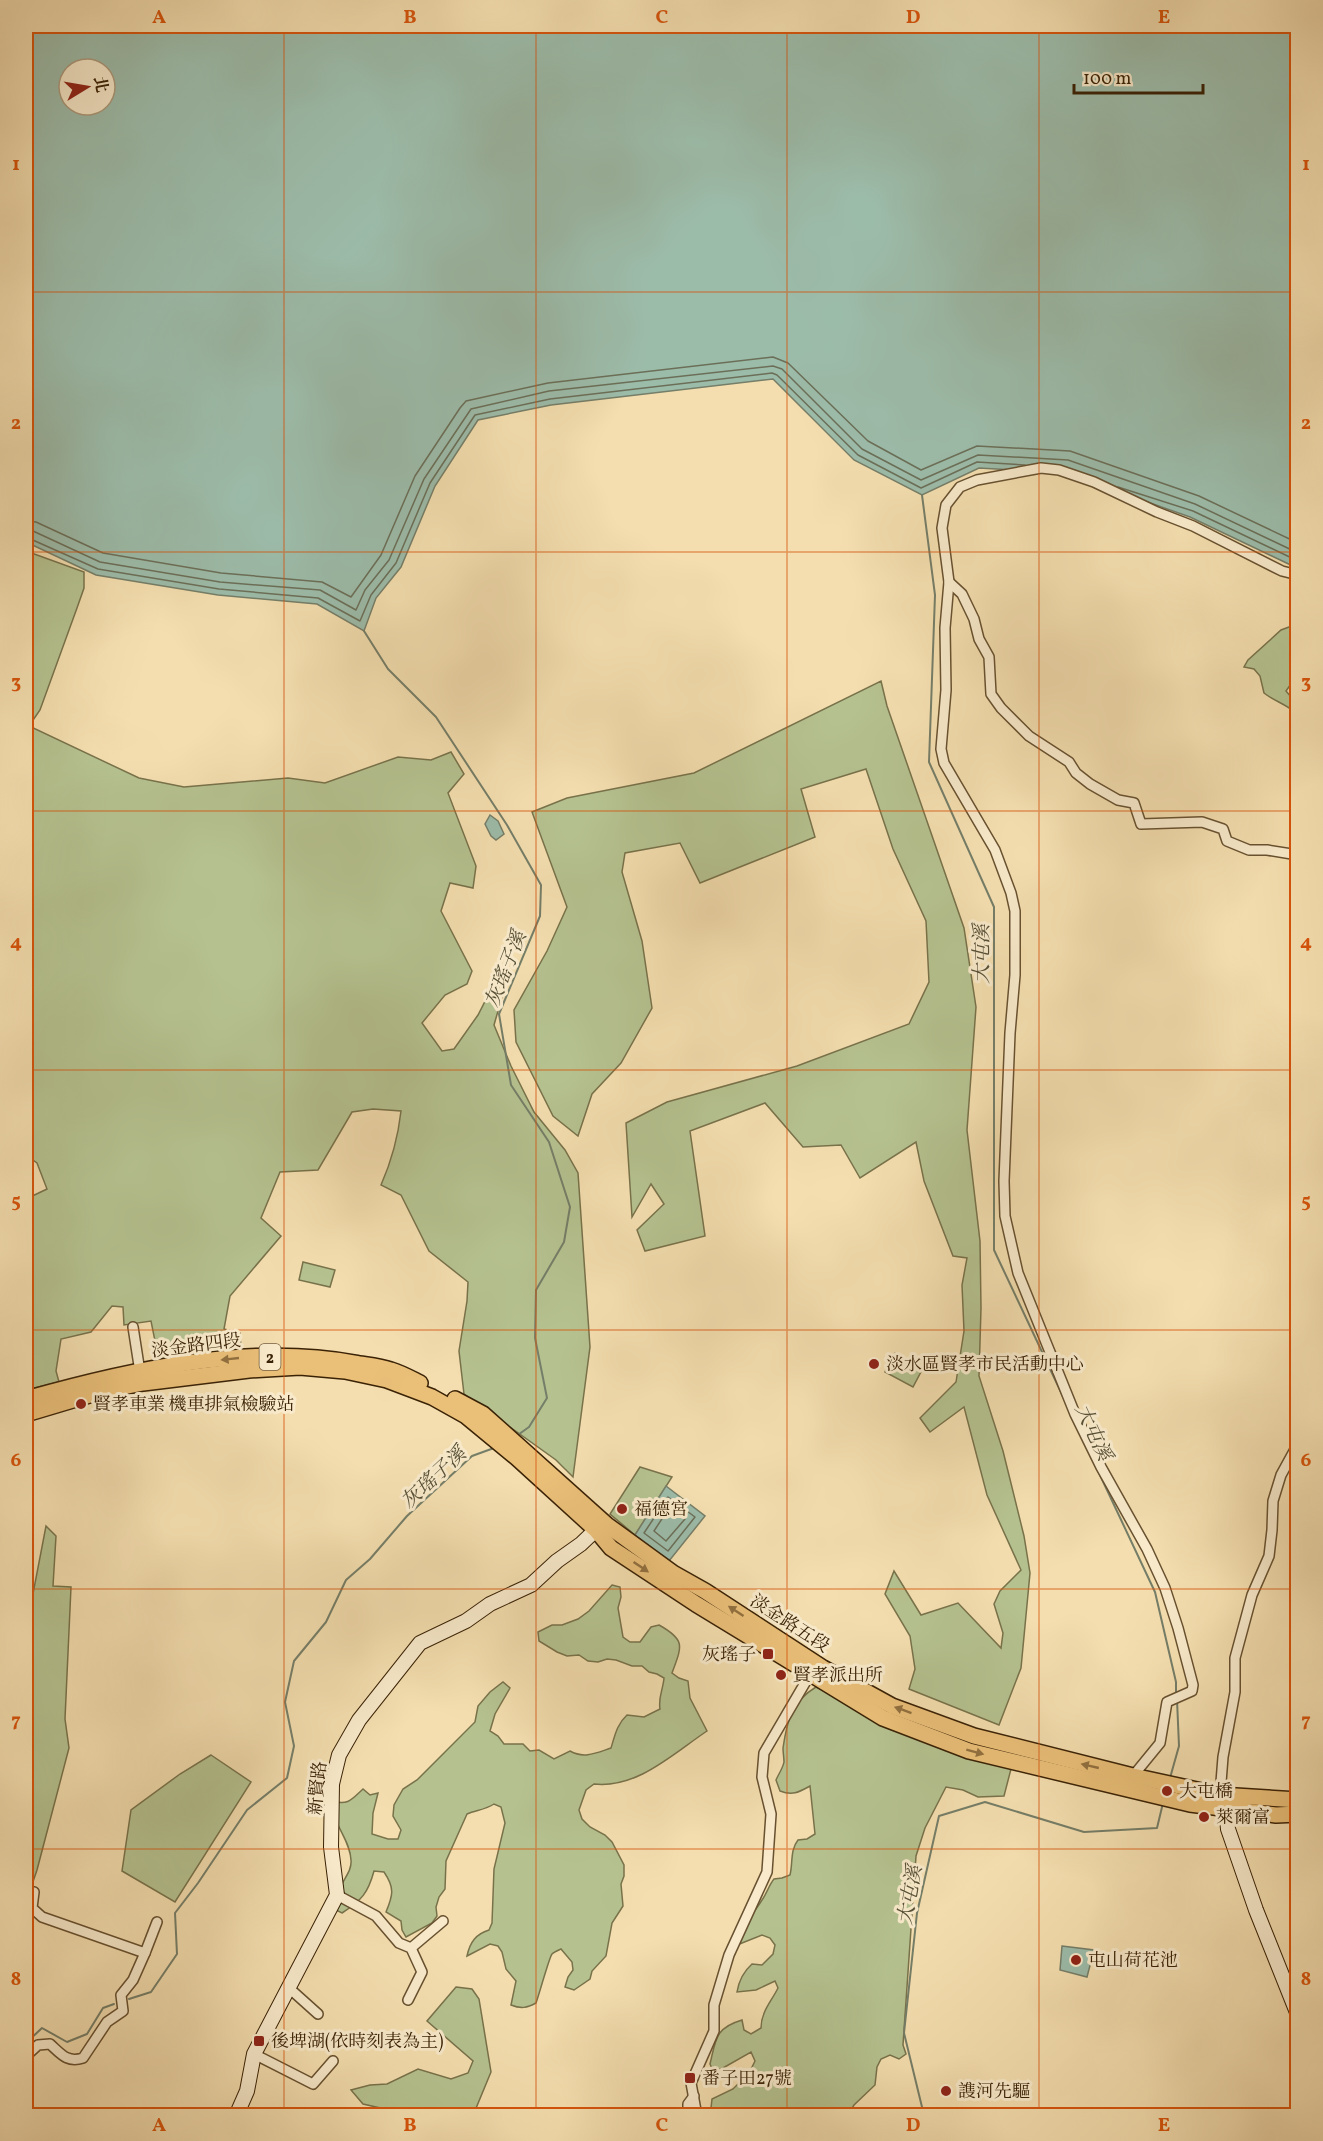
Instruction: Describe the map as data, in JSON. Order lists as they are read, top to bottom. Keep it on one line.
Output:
{"streets":{"main road":["淡金路四段","2","淡金路五段"],"street":["新賢路"]},"crossings":[["淡金路四段","2"],["2","淡金路五段"],["2","新賢路"],["淡金路五段","新賢路"]],"water":["大屯溪","灰瑤子溪"],"places":{"other":["淡水區賢孝市民活動中心","賢孝車業 機車排氣檢驗站","福德宮","賢孝派出所","大屯橋","萊爾富","屯山荷花池","謢河先驅"],"transit":["灰瑤子","後埤湖(依時刻表為主)","番子田27號"]},"scale_bar":"100 m","north":"right","grid":{"columns":["A","B","C","D","E"],"rows":["1","2","3","4","5","6","7","8"]}}
